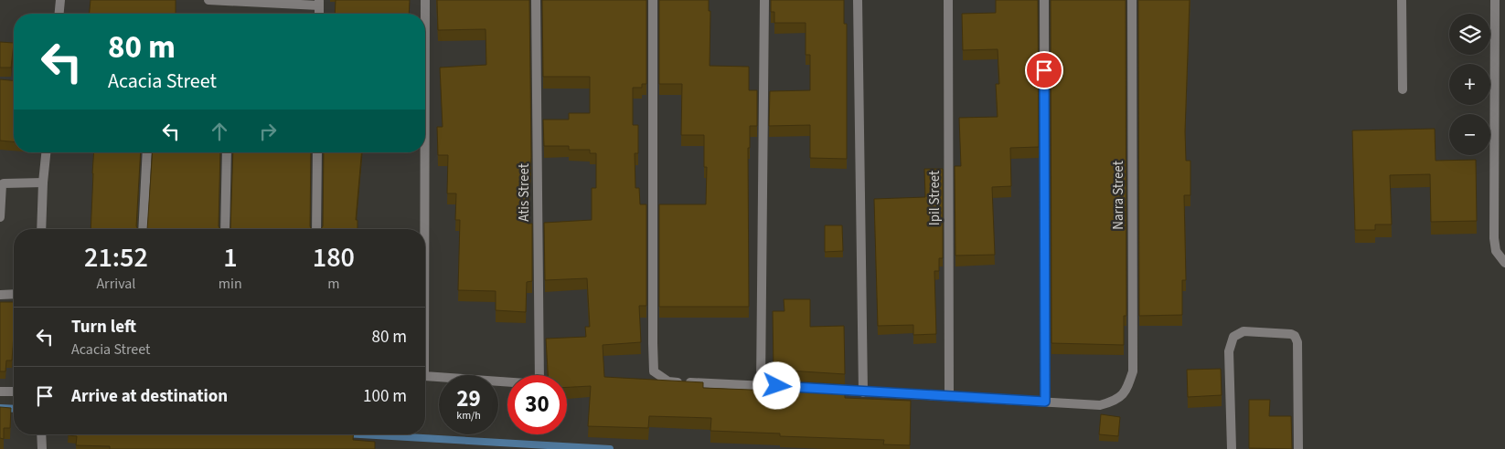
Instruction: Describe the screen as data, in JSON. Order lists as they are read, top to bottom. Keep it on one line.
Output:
{"streets":{"street":["Atis Street","Narra Street","Ipil Street"]},"page":{"map_buttons":["+","−"],"turn":["80 m","Acacia Street"],"eta":["21:52","Arrival","1","min","180","m"],"list":[{"name":"Turn left","note":"Acacia Street","value":"80 m"},{"name":"Arrive at destination","value":"100 m"}],"speed":"29 km/h","limit":"30"}}
